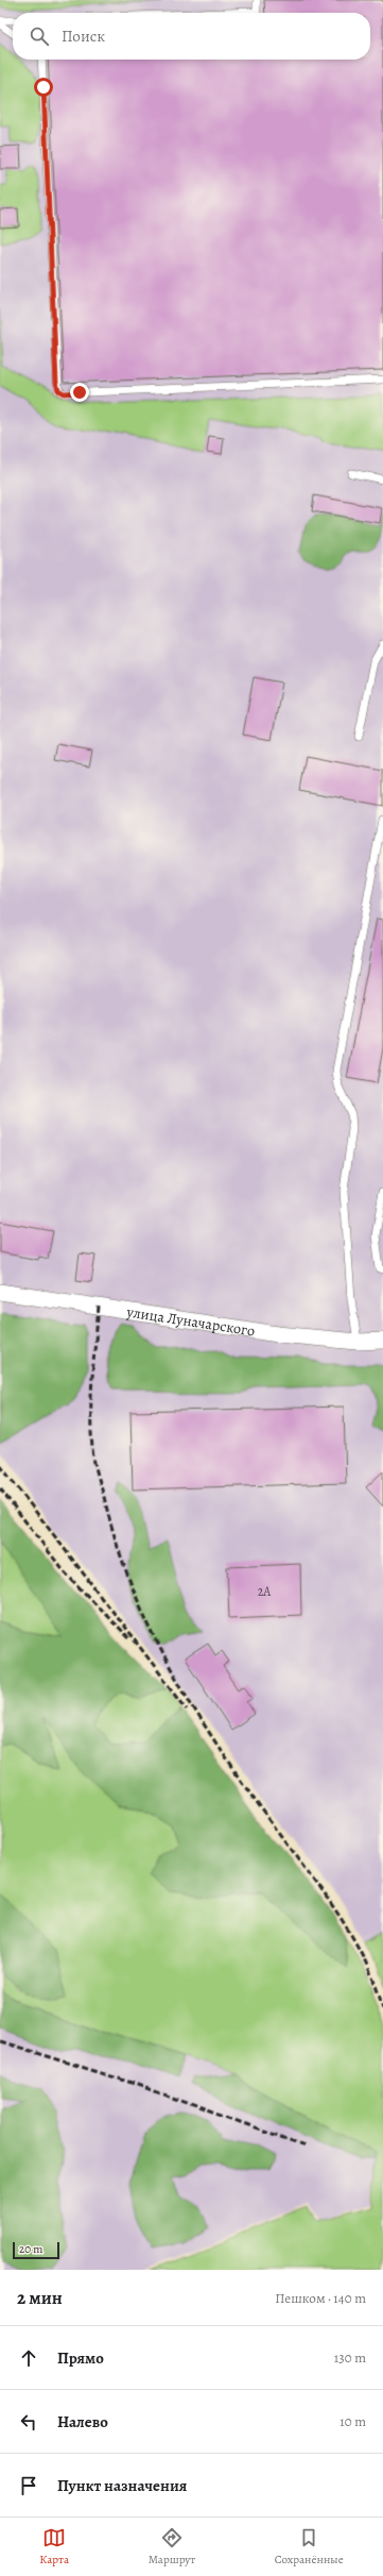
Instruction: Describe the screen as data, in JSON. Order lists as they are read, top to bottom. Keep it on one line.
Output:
{"streets":{"street":["улица Луначарского"]},"house_numbers":["2А"],"scale_bar":"20 m","page":{"search":"Поиск","scale":"20 m","heading":["2 мин","Пешком · 140 m"],"list":[["Прямо","130 m"],["Налево","10 m"],"Пункт назначения"],"nav":["Карта","Маршрут","Сохранённые"]}}
